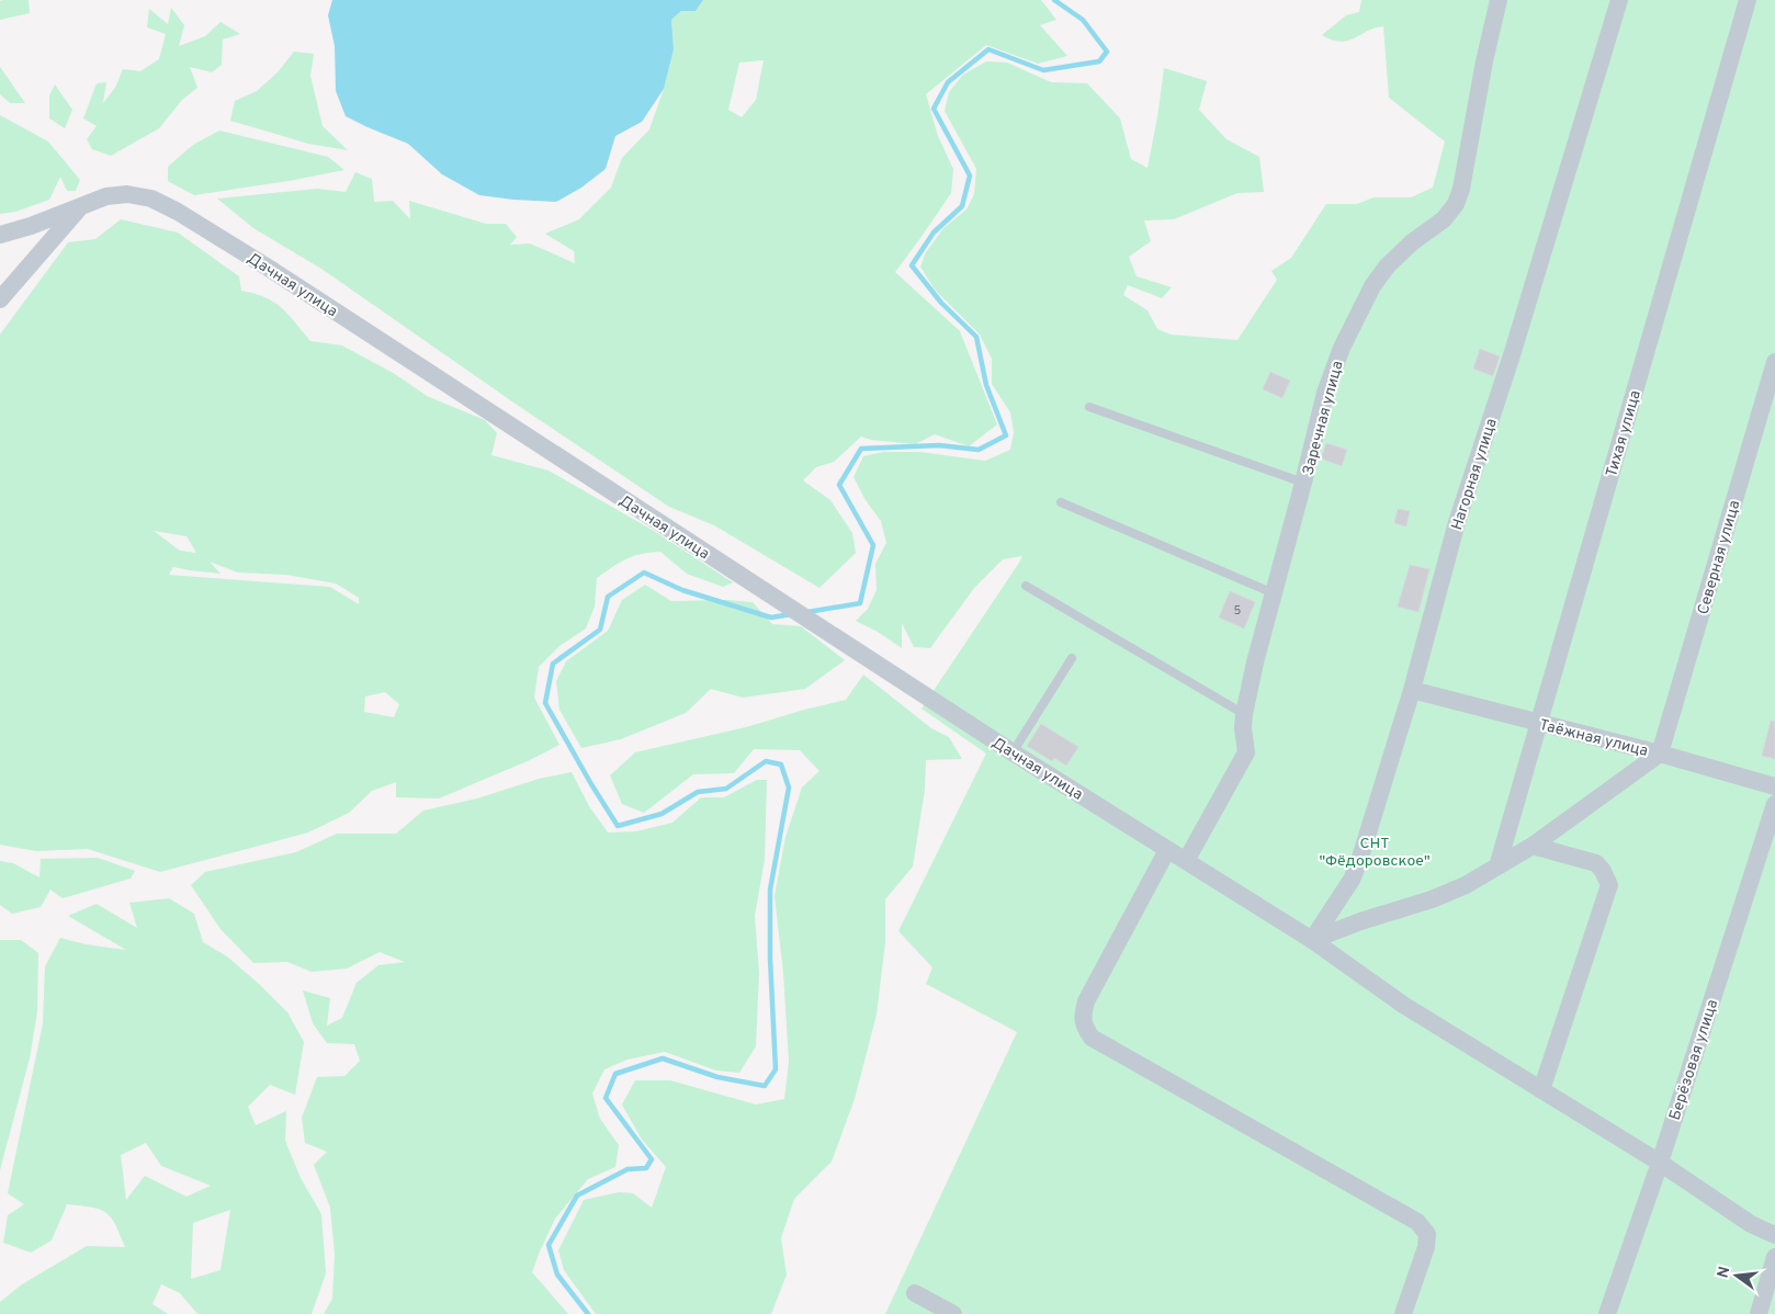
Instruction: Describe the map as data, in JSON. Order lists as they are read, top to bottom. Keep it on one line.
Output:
{"streets":{"street":["Дачная улица","Заречная улица","Тихая улица","Нагорная улица","Северная улица","Таёжная улица","Берёзовая улица"]},"crossings":[["Дачная улица","Заречная улица"],["Дачная улица","Нагорная улица"],["Дачная улица","Берёзовая улица"],["Тихая улица","Таёжная улица"],["Нагорная улица","Таёжная улица"],["Северная улица","Таёжная улица"]],"parks":["СНТ \"Фёдоровское\""],"house_numbers":["5"],"north":"left"}
